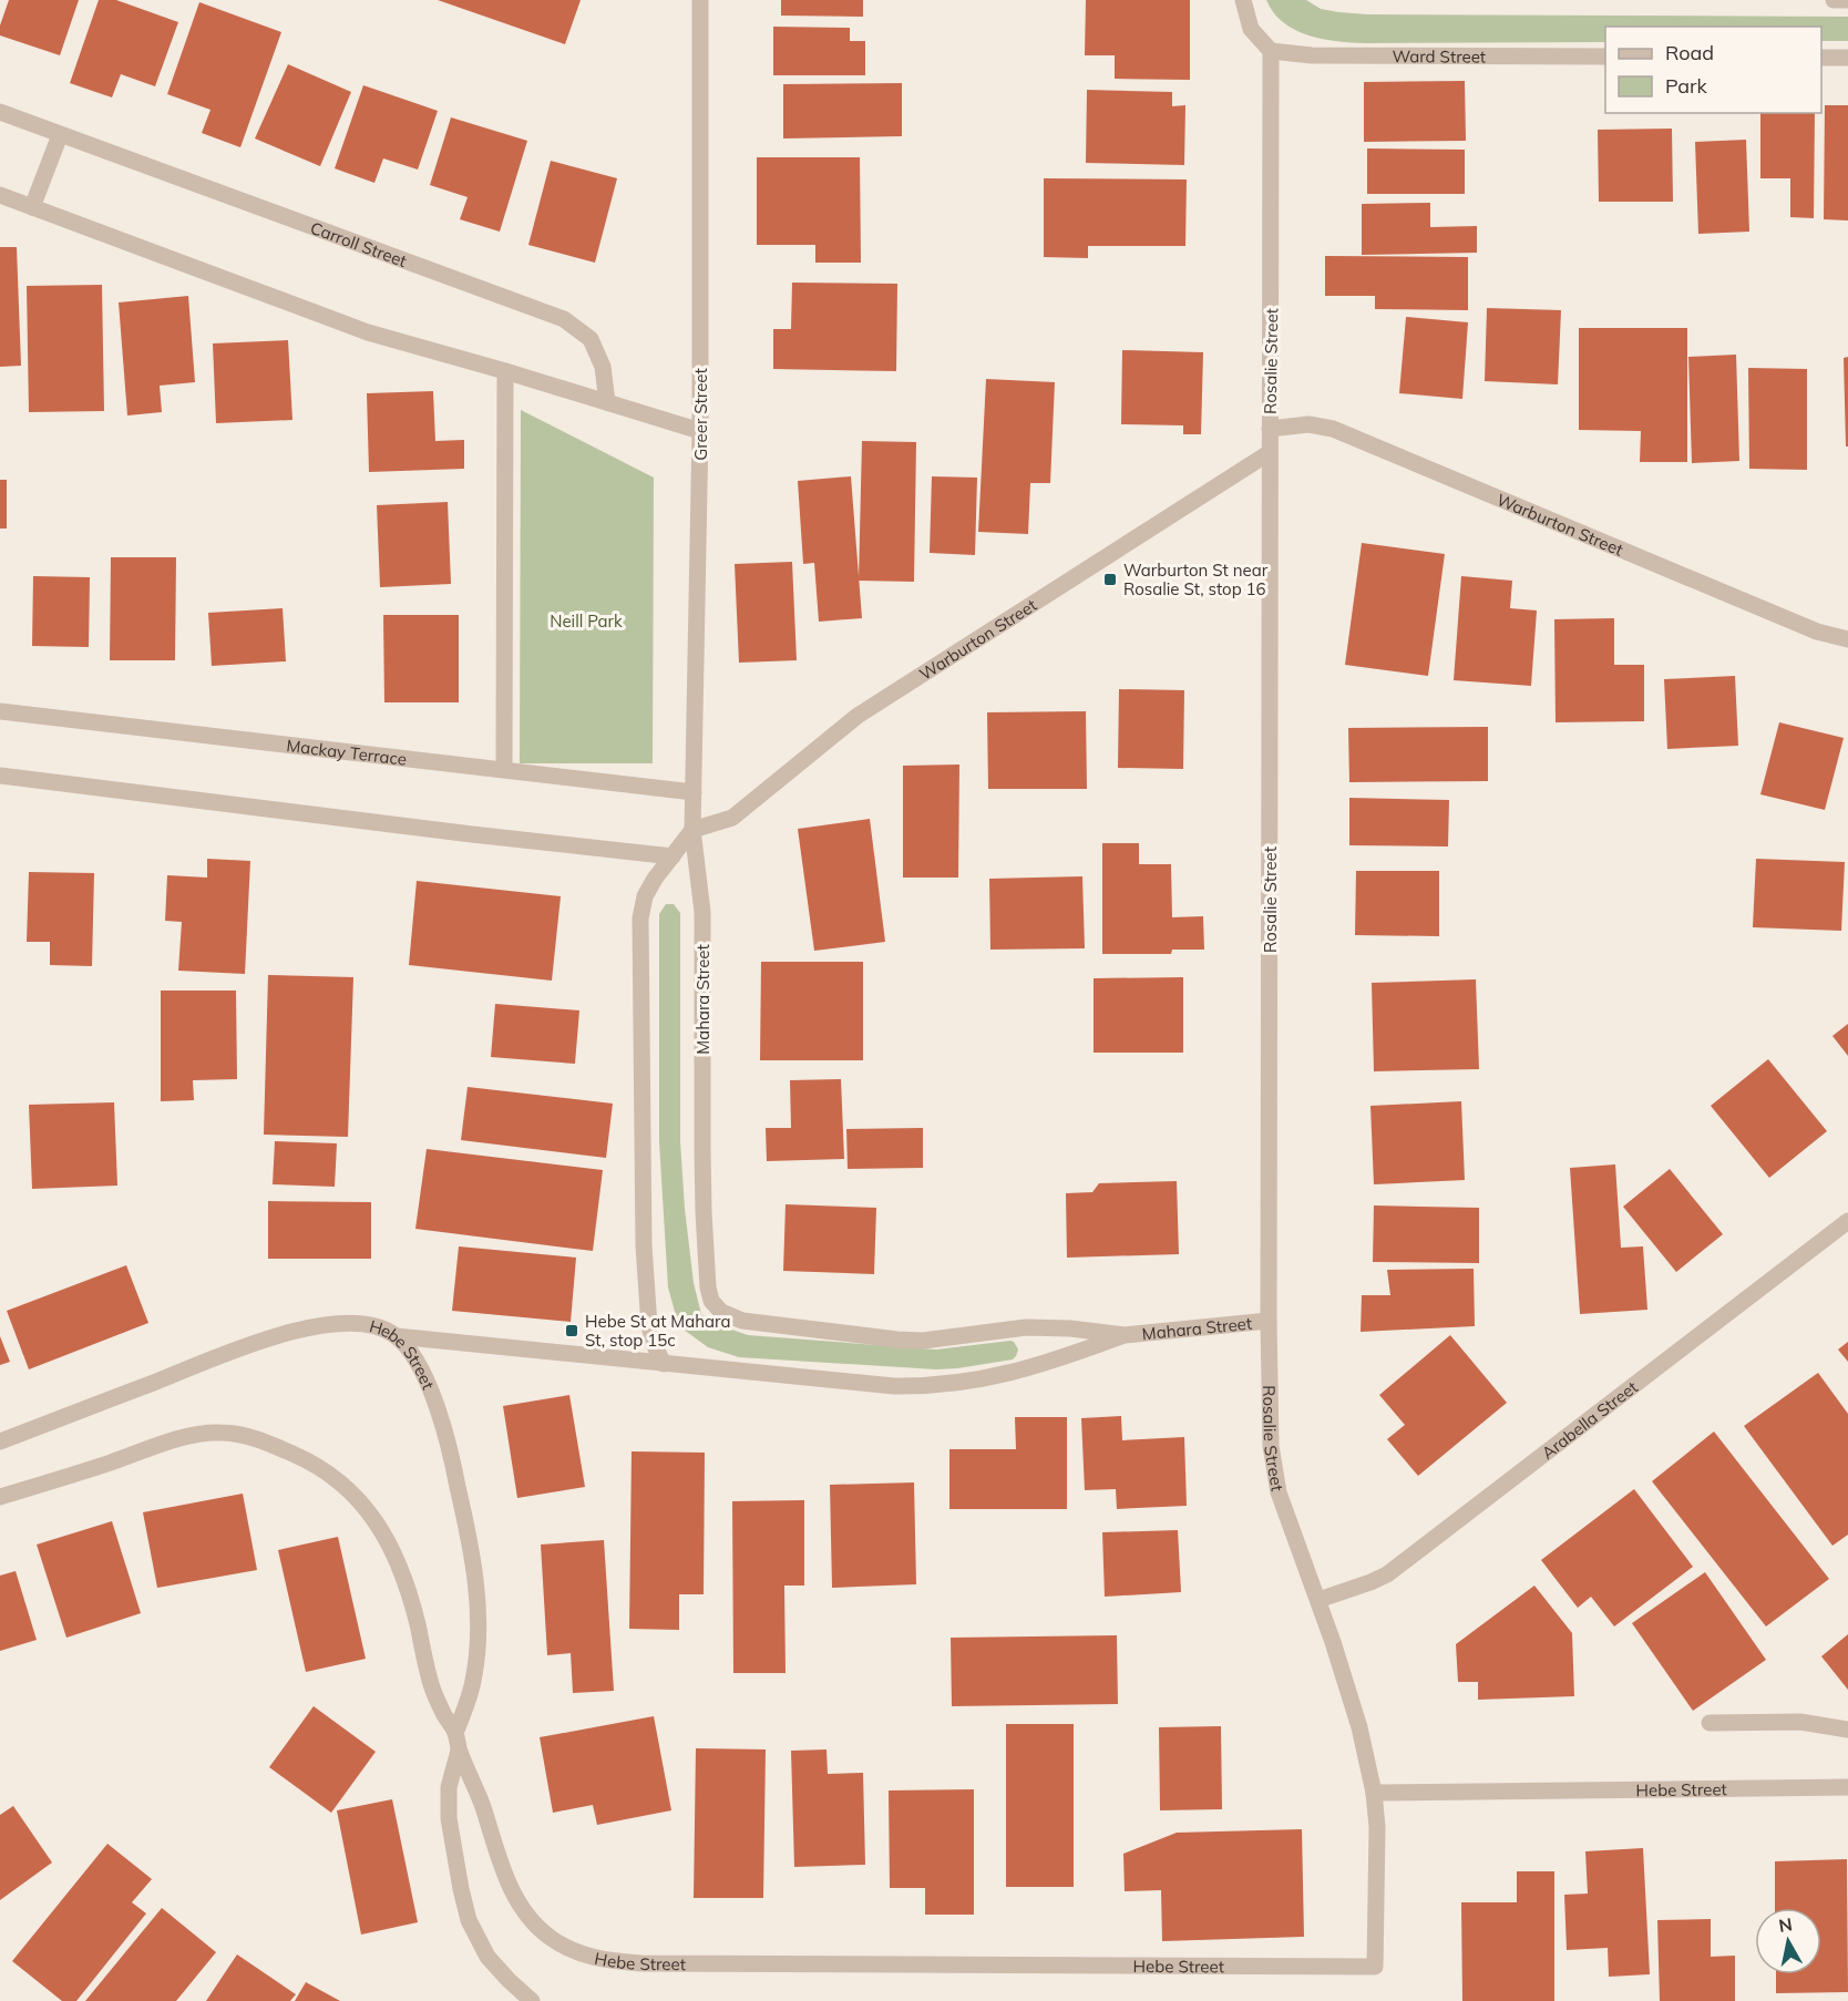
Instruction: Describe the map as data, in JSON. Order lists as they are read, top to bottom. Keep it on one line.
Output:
{"streets":{"street":["Ward Street","Carroll Street","Rosalie Street","Greer Street","Warburton Street","Mackay Terrace","Mahara Street","Hebe Street","Arabella Street"]},"crossings":[["Ward Street","Rosalie Street"],["Rosalie Street","Warburton Street"],["Rosalie Street","Mahara Street"],["Rosalie Street","Hebe Street"],["Rosalie Street","Arabella Street"],["Greer Street","Warburton Street"],["Greer Street","Mackay Terrace"],["Greer Street","Mahara Street"],["Warburton Street","Mahara Street"],["Mahara Street","Hebe Street"]],"parks":["Neill Park"],"places":{"transit":["Warburton St near Rosalie St, stop 16","Hebe St at Mahara St, stop 15c"]},"legend":["Road","Park"],"north":"top"}
